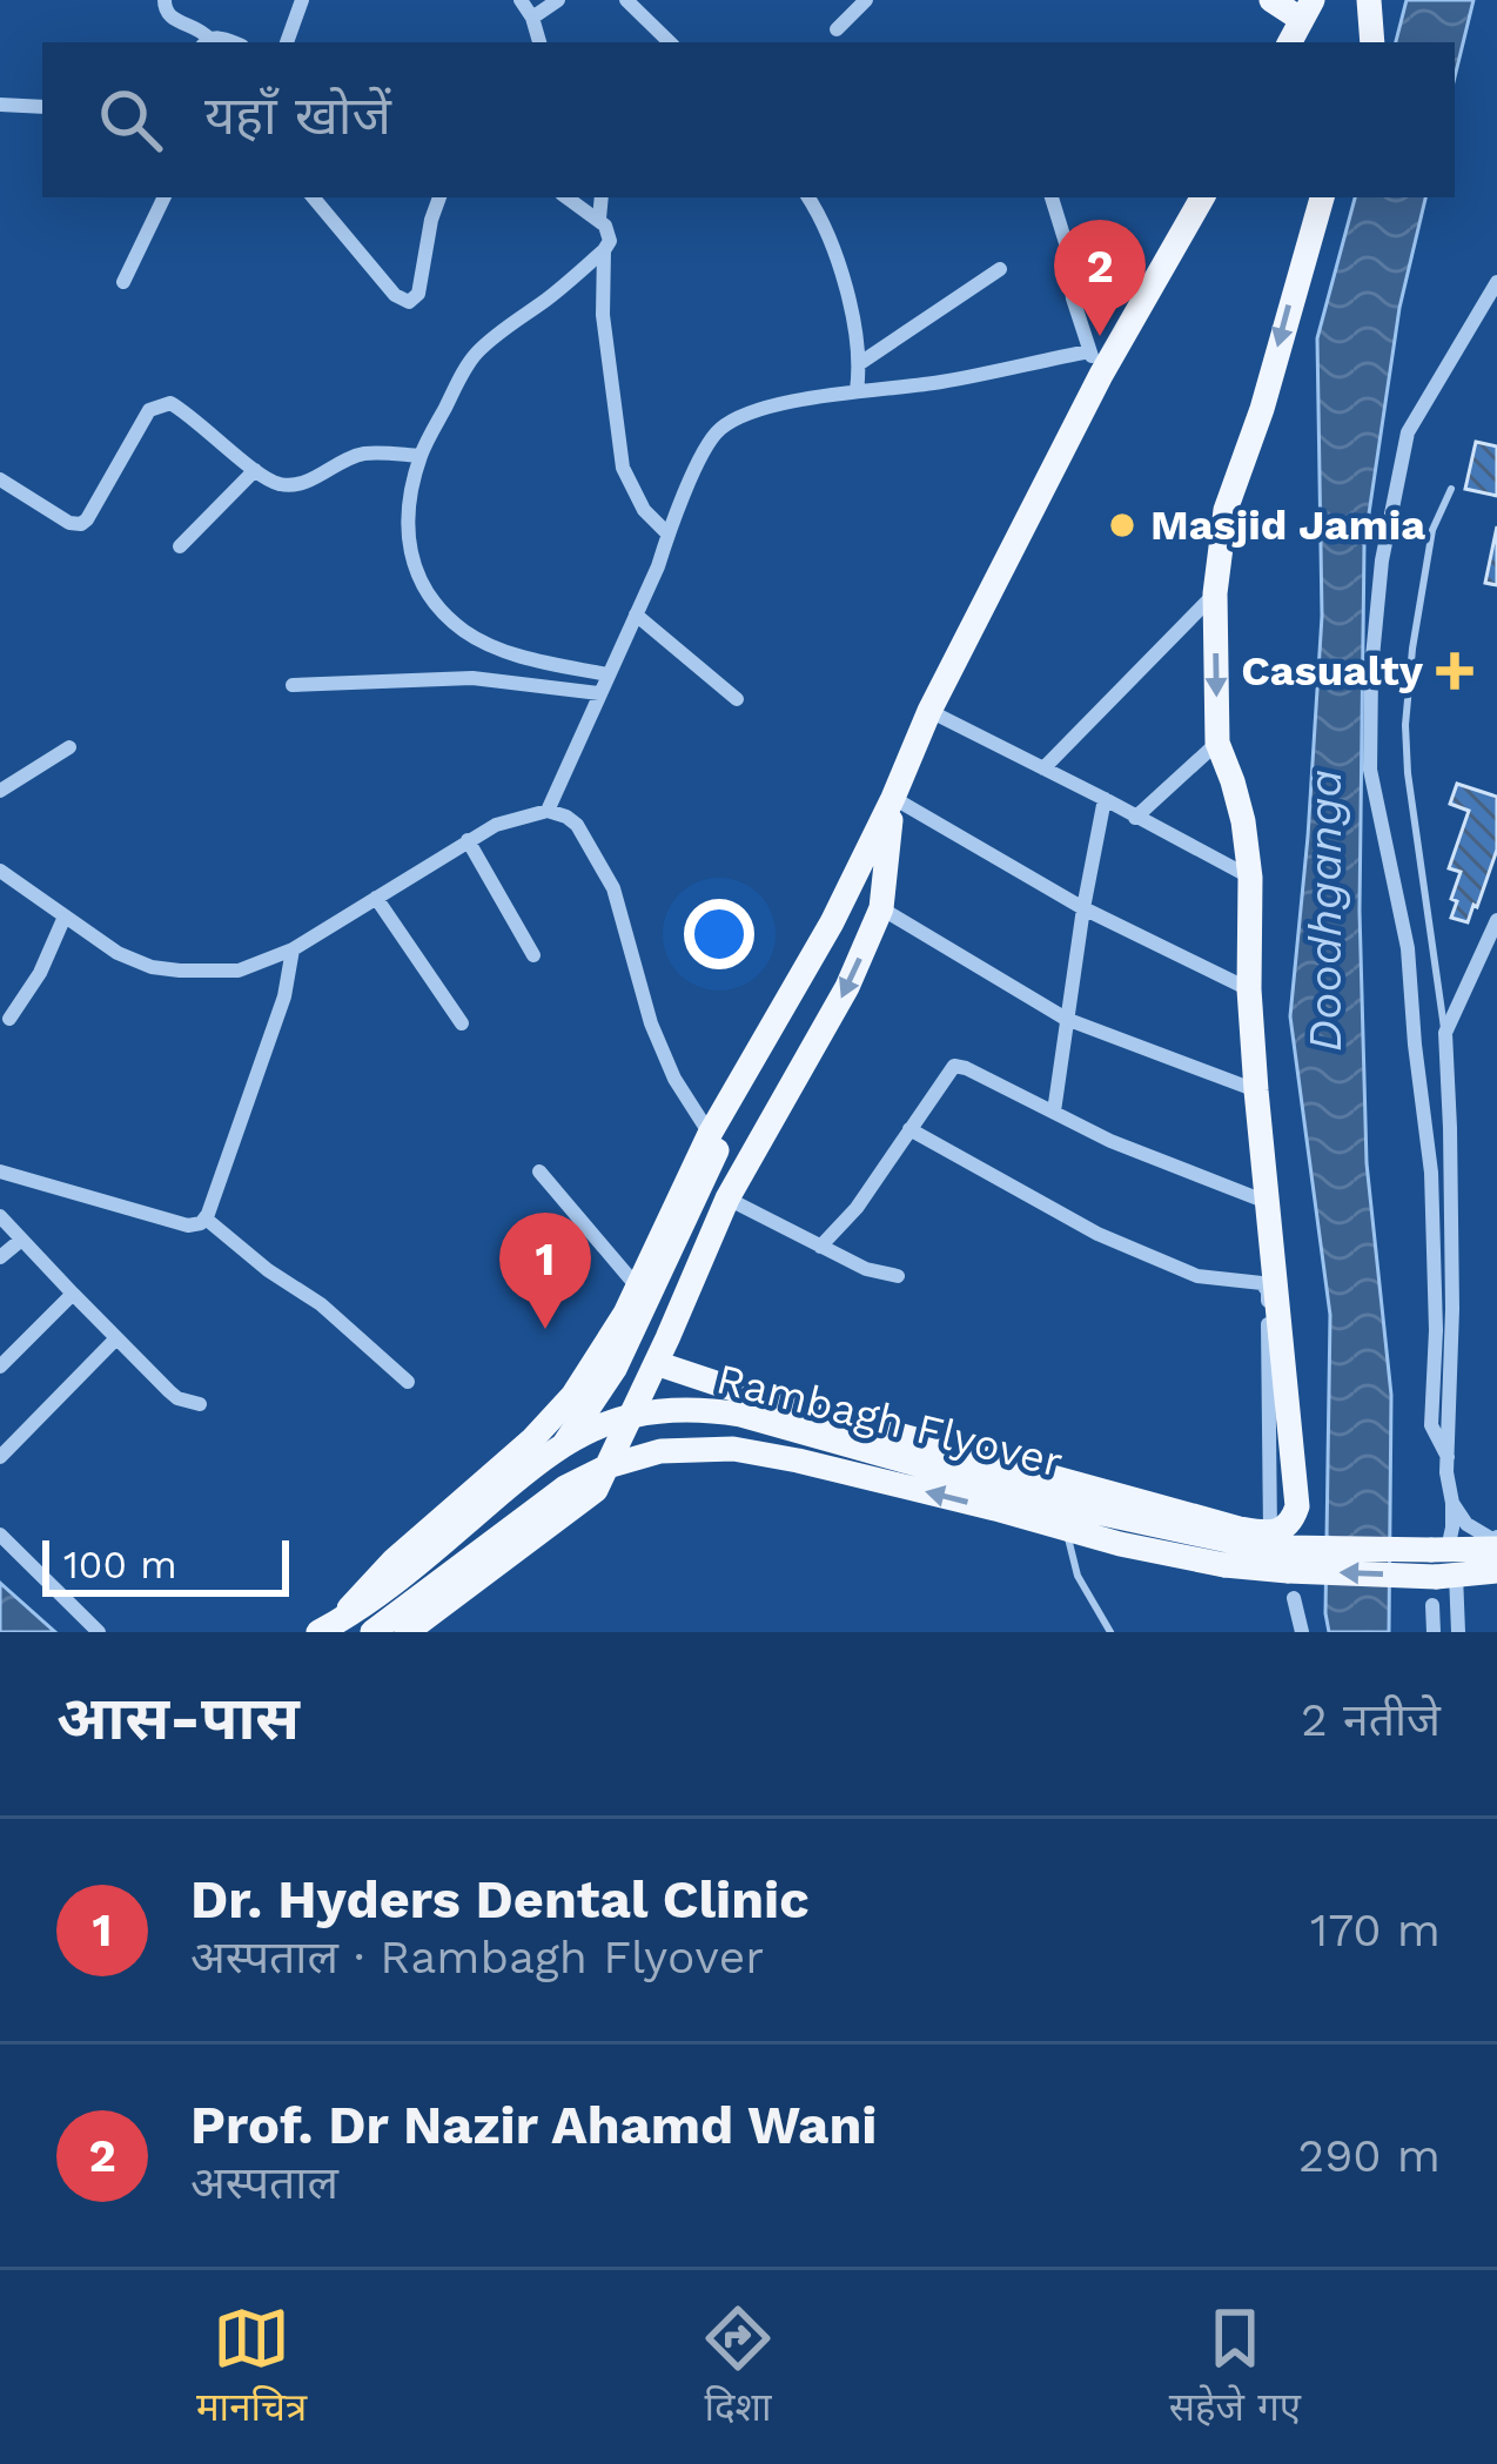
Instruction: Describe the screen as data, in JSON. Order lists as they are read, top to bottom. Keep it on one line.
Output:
{"streets":{"main road":["Rambagh Flyover"]},"water":["Doodhganga"],"places":{"other":["Masjid Jamia"],"health":["Casualty"]},"scale_bar":"100 m","page":{"search":"यहाँ खोजें","pins":["2","1"],"scale":"100 m","heading":["आस-पास","2 नतीजे"],"list":[{"mark":"1","name":"Dr. Hyders Dental Clinic","note":"अस्पताल · Rambagh Flyover","value":"170 m"},{"mark":"2","name":"Prof. Dr Nazir Ahamd Wani","note":"अस्पताल","value":"290 m"}],"nav":["मानचित्र","दिशा","सहेजे गए"]}}
